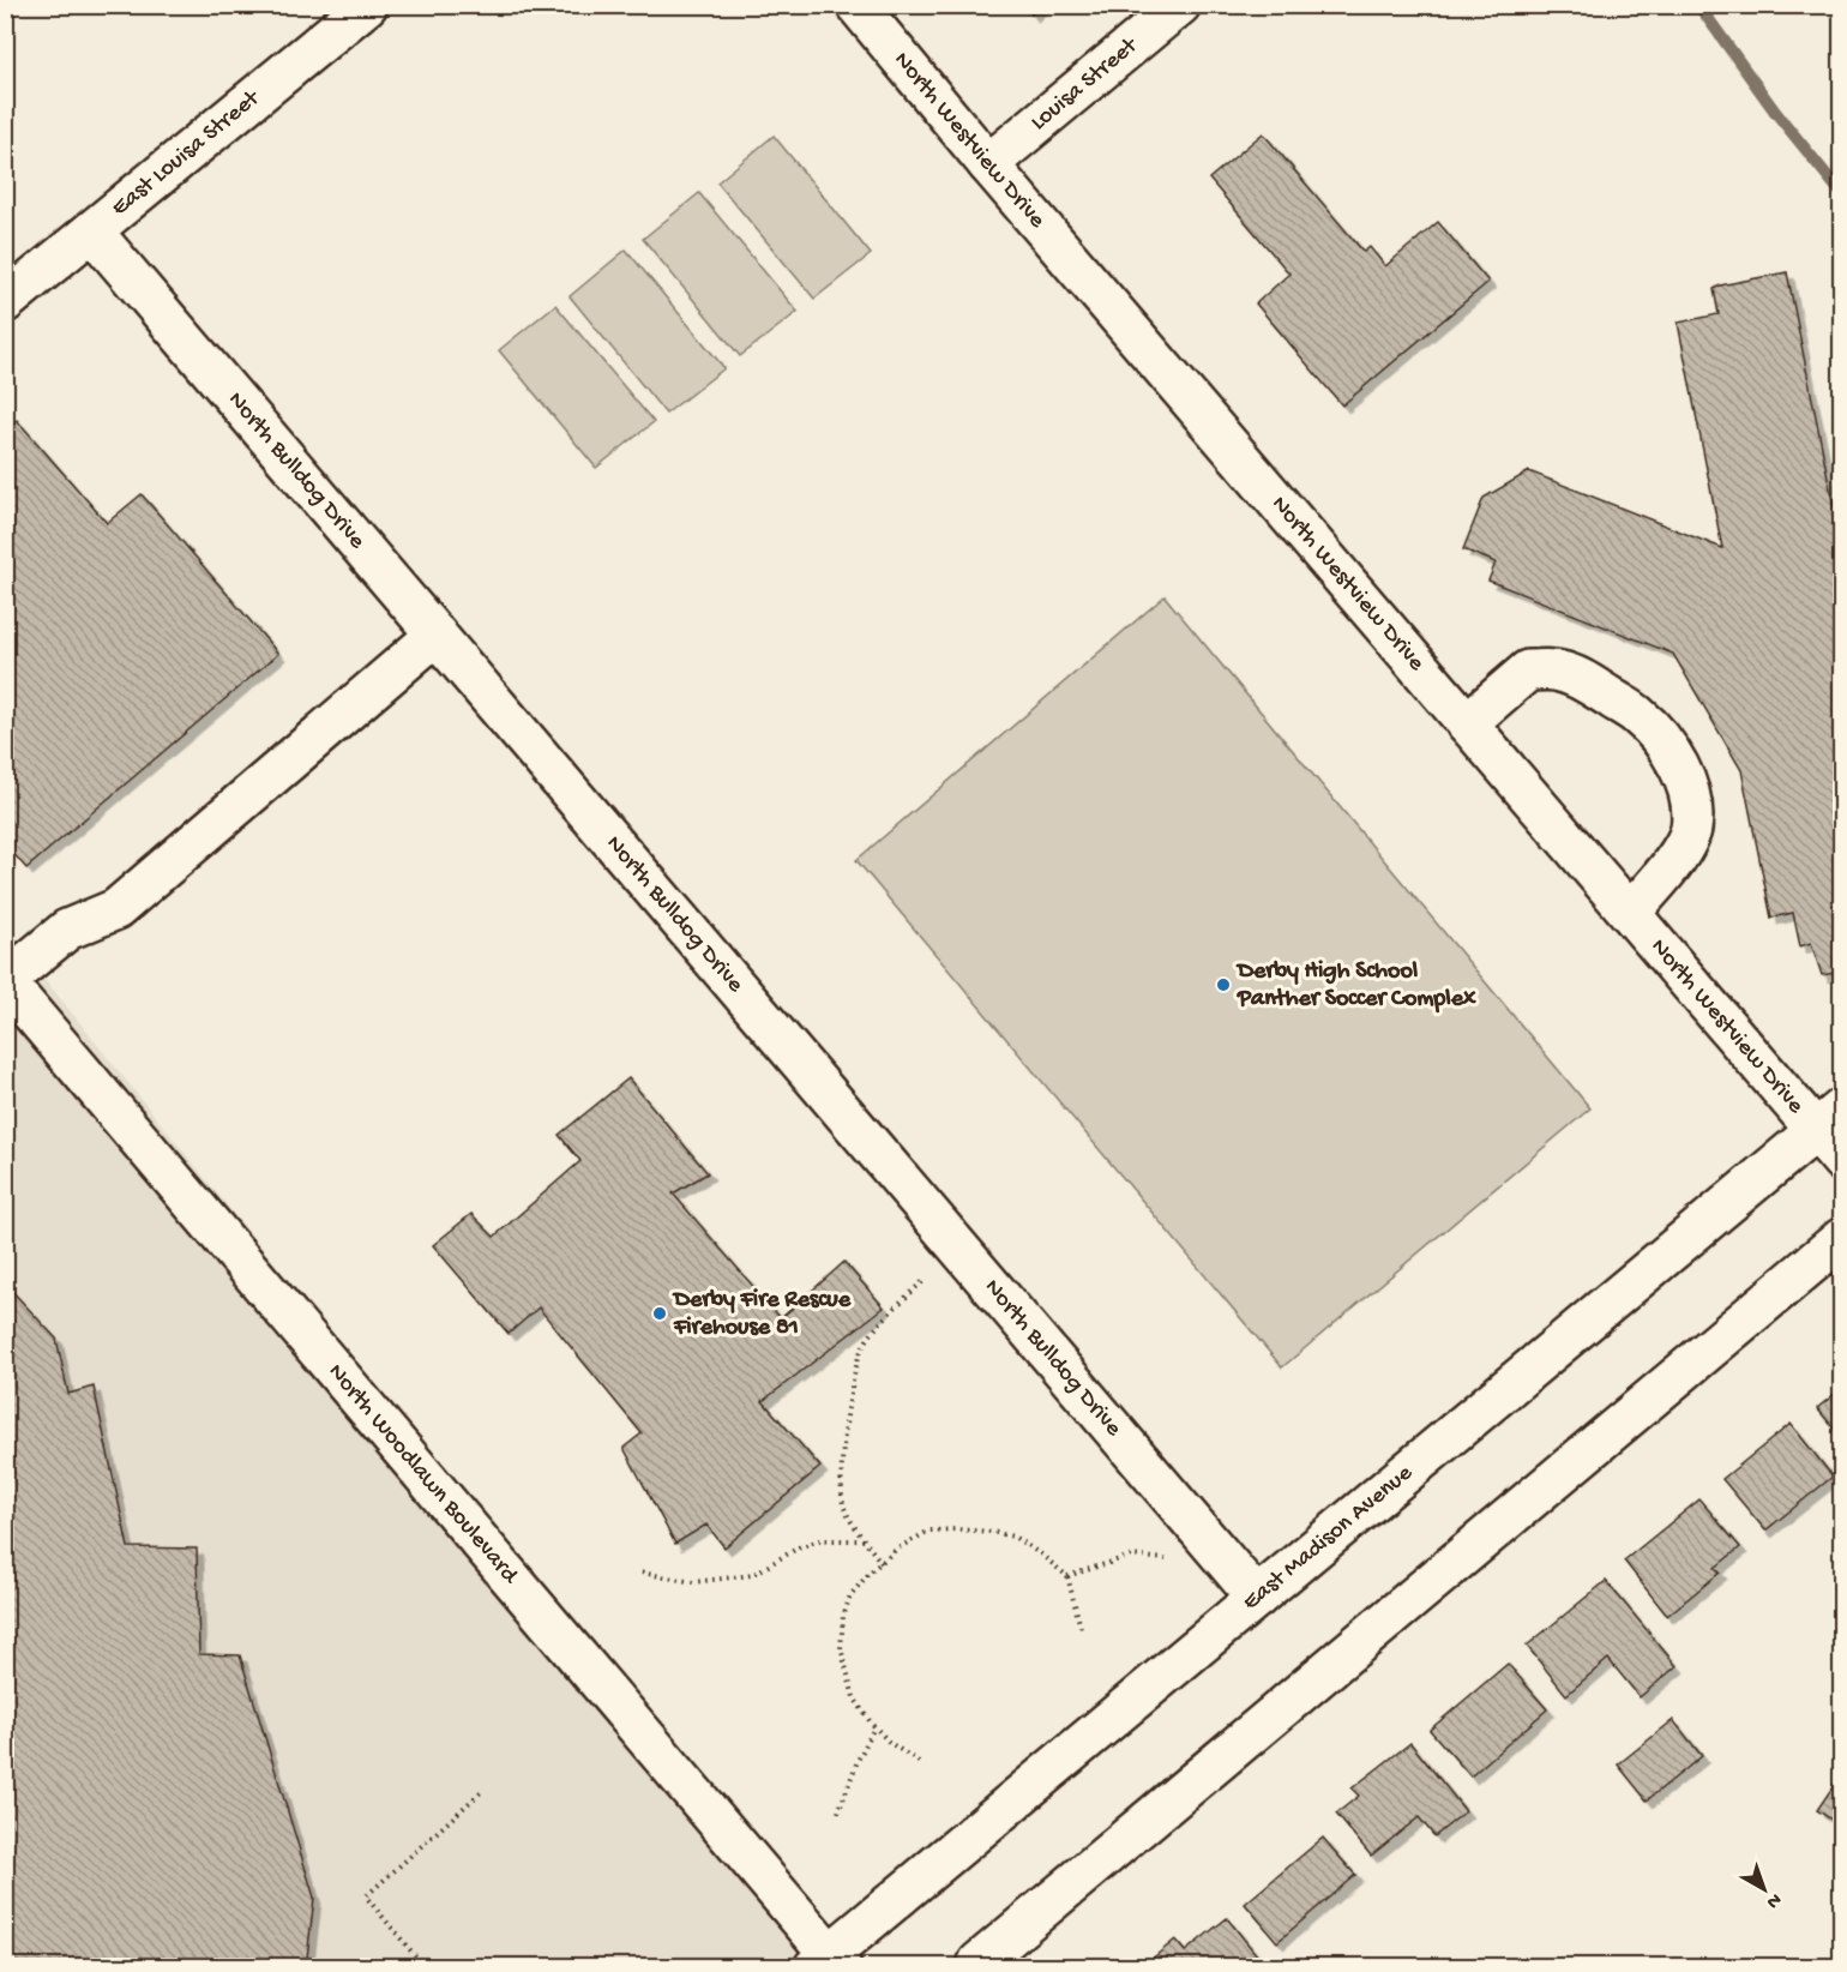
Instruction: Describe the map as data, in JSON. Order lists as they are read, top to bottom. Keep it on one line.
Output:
{"streets":{"street":["Louisa Street","North Westview Drive","East Louisa Street","North Bulldog Drive","North Woodlawn Boulevard","East Madison Avenue"]},"crossings":[["Louisa Street","North Westview Drive"],["North Westview Drive","East Madison Avenue"],["East Louisa Street","North Bulldog Drive"],["North Bulldog Drive","East Madison Avenue"],["North Woodlawn Boulevard","East Madison Avenue"]],"places":["Derby High School Panther Soccer Complex","Derby Fire Rescue Firehouse 81"],"north":"bottom right"}
